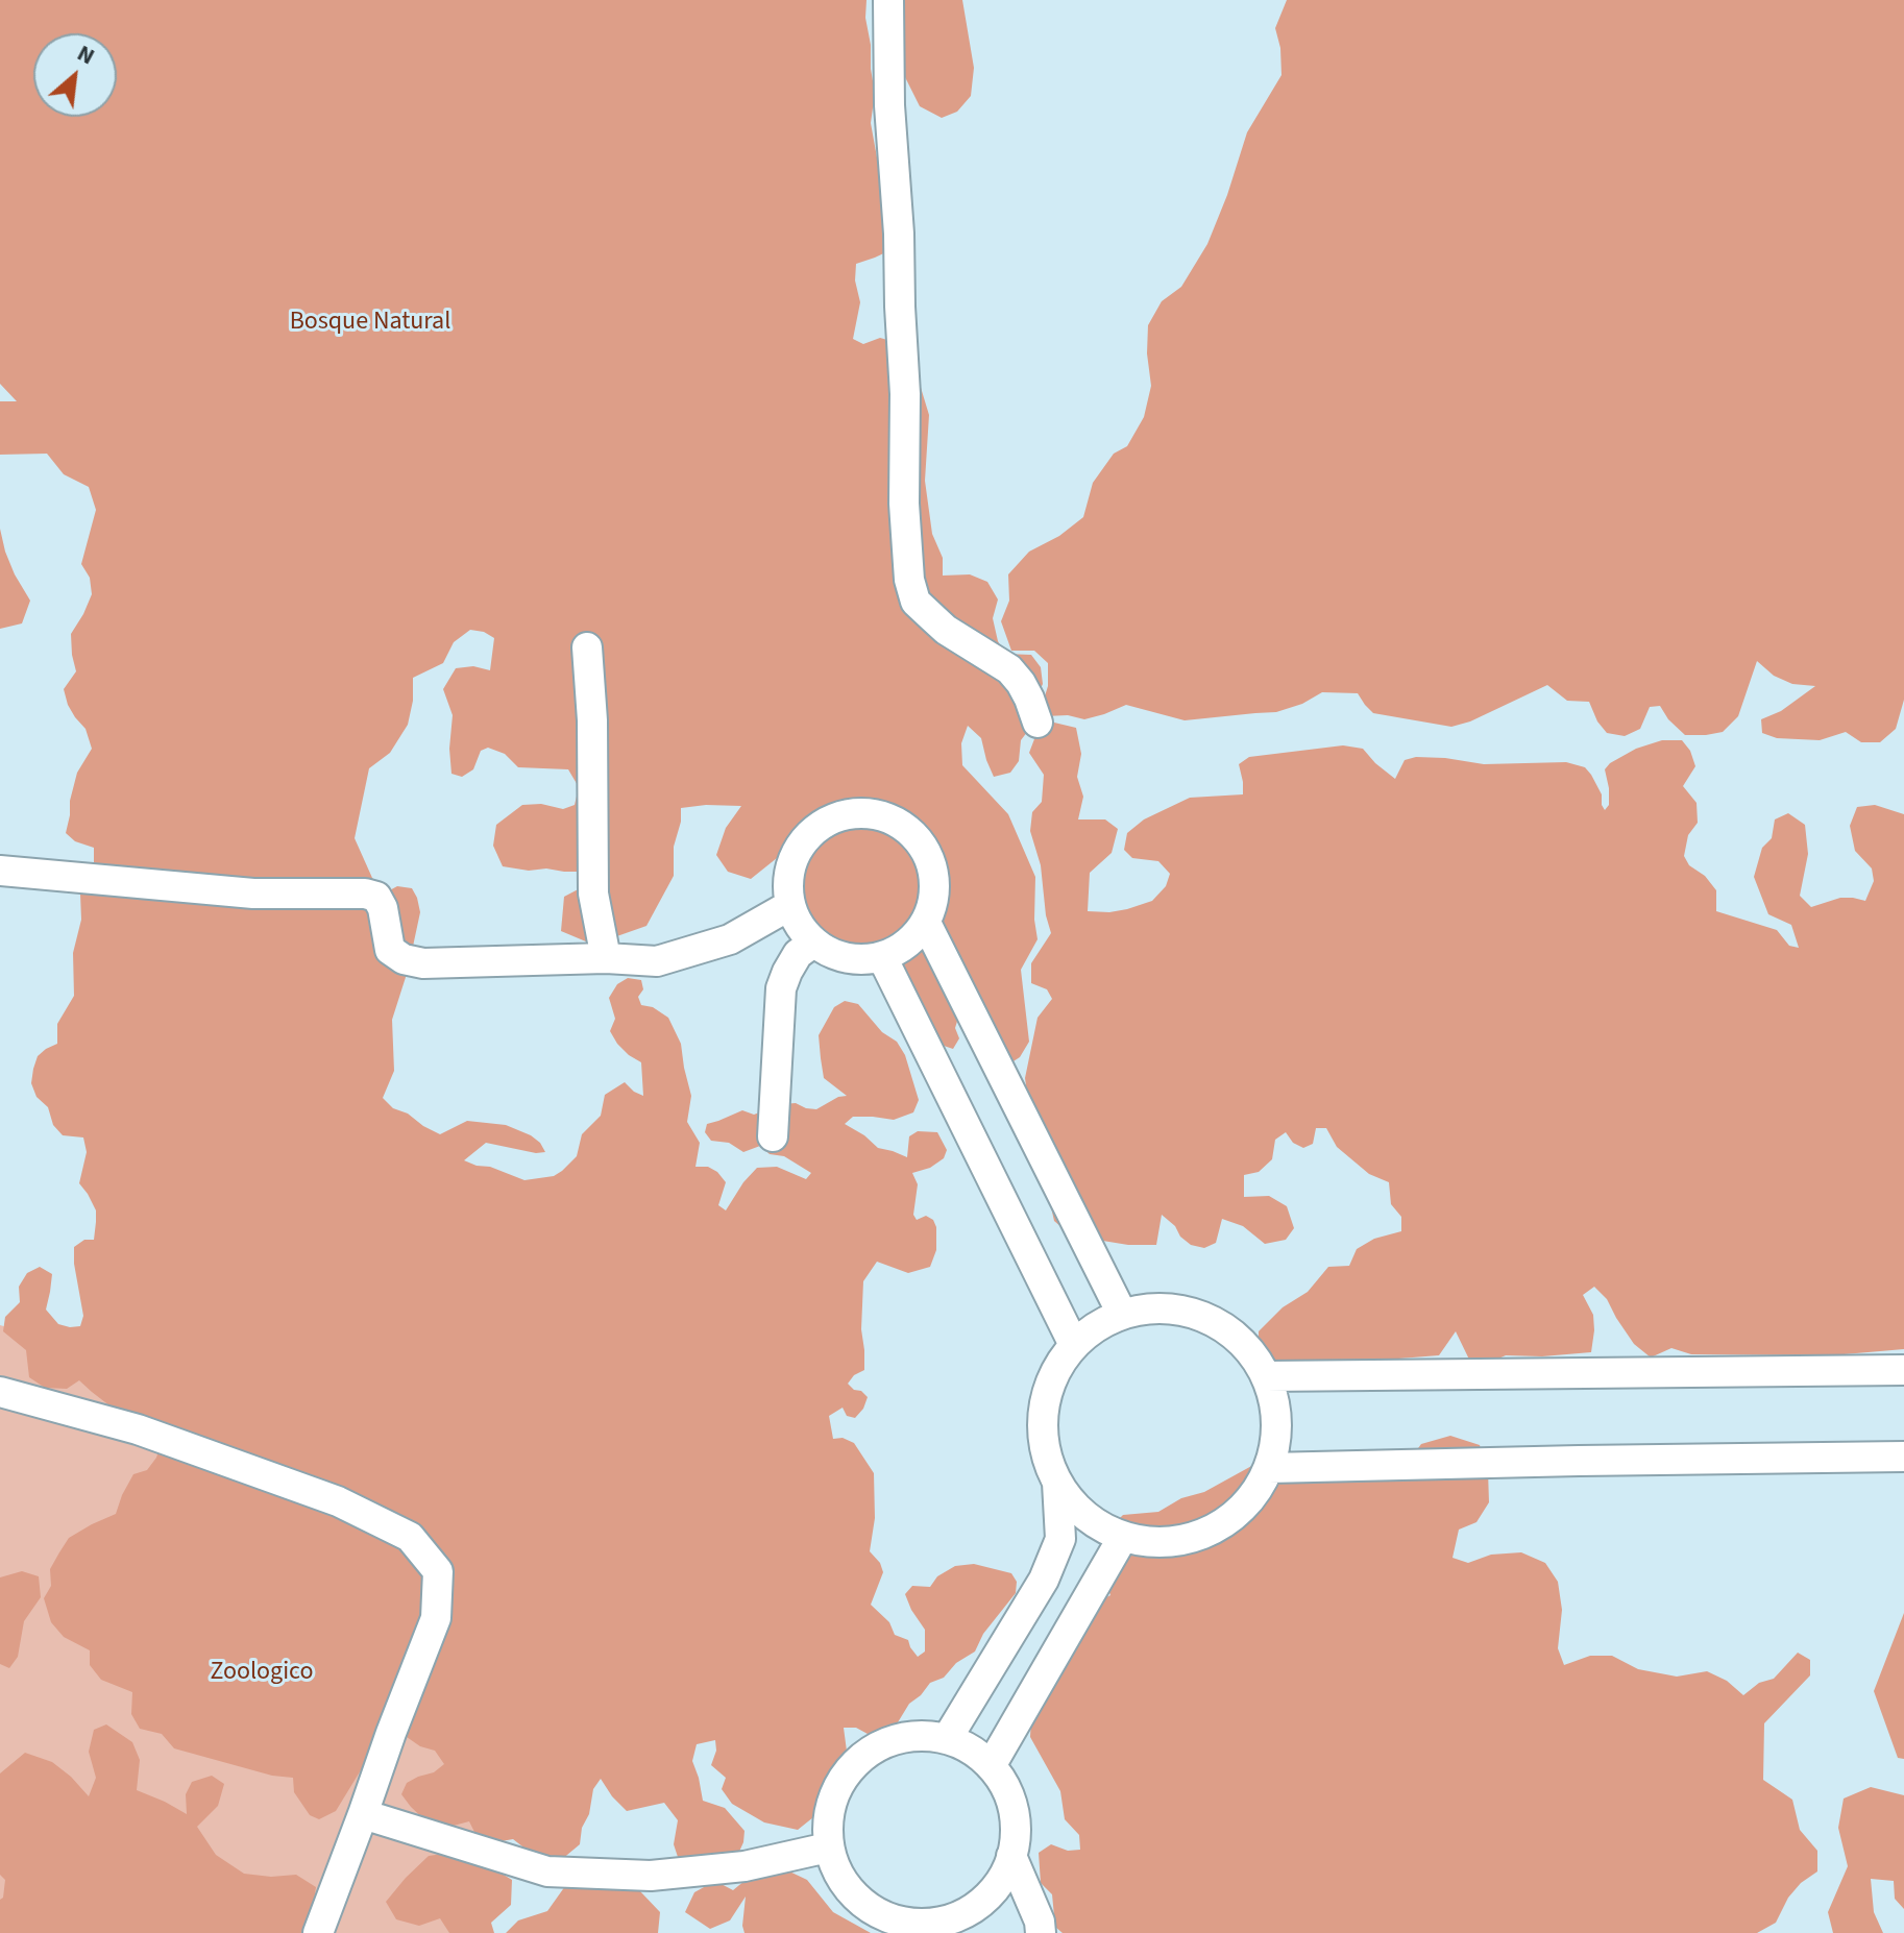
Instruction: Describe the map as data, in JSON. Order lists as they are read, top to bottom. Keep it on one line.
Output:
{"parks":["Bosque Natural","Zoologico"],"north":"top right"}
